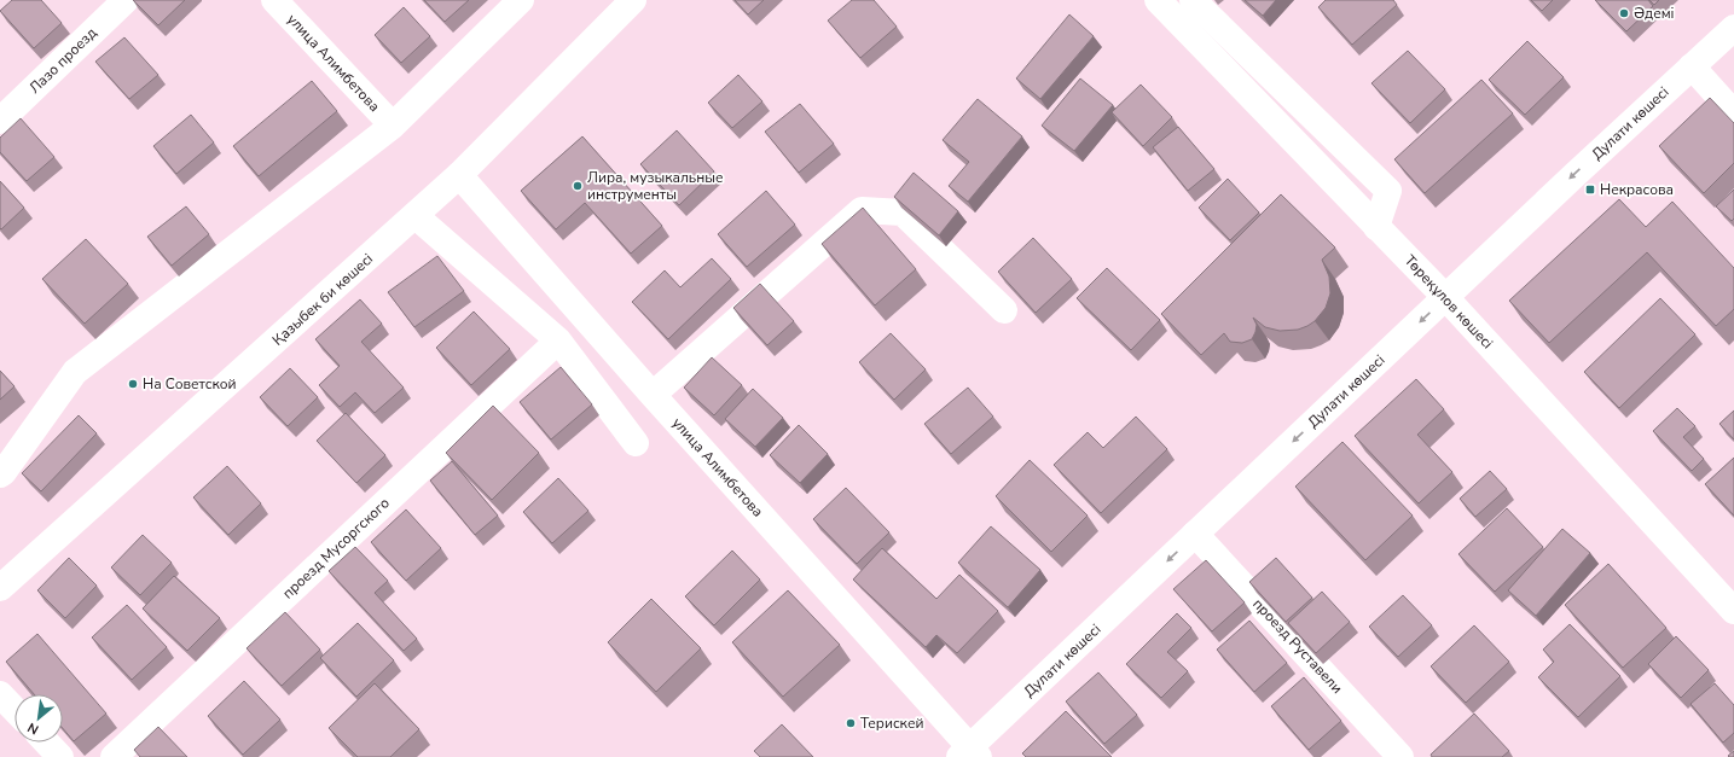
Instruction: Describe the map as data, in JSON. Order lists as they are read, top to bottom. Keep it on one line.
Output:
{"streets":{"street":["Лазо проезд","улица Алимбетова","Дулати көшесі","Қазыбек би көшесі","Төреқұлов көшесі","проезд Мусоргского","проезд Руставели"]},"crossings":[["улица Алимбетова","Дулати көшесі"],["улица Алимбетова","Қазыбек би көшесі"],["Дулати көшесі","Төреқұлов көшесі"],["Дулати көшесі","проезд Руставели"]],"one_way":["Дулати көшесі"],"places":{"other":["Әдемі","Лира, музыкальные инструменты","На Советской","Терискей"],"transit":["Некрасова"]},"north":"bottom left"}
